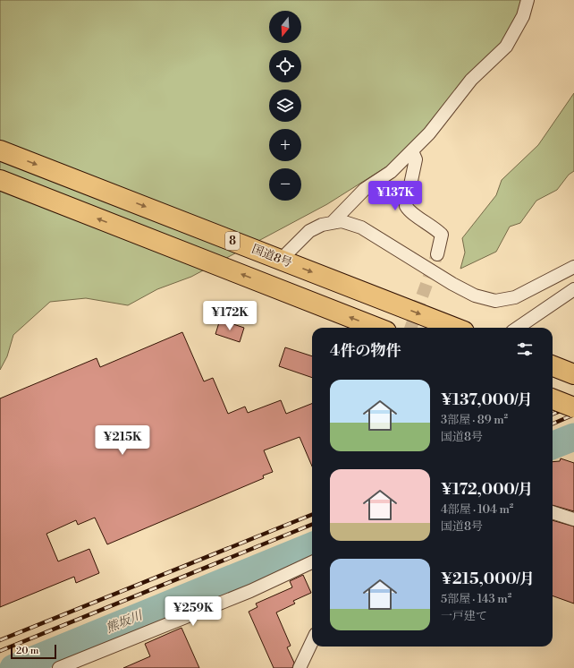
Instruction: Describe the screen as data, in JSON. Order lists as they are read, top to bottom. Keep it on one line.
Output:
{"streets":{"highway":["8","国道8号"]},"water":["熊坂川"],"scale_bar":"20 m","north":"bottom","page":{"map_buttons":["+","−"],"price":["¥137K","¥172K","¥215K","¥259K"],"heading":"4件の物件","list":[{"name":"¥137,000/月","note":"3部屋 · 89 m² · 国道8号"},{"name":"¥172,000/月","note":"4部屋 · 104 m² · 国道8号"},{"name":"¥215,000/月","note":"5部屋 · 143 m² · 一戸建て"}],"scale":"20 m"}}
